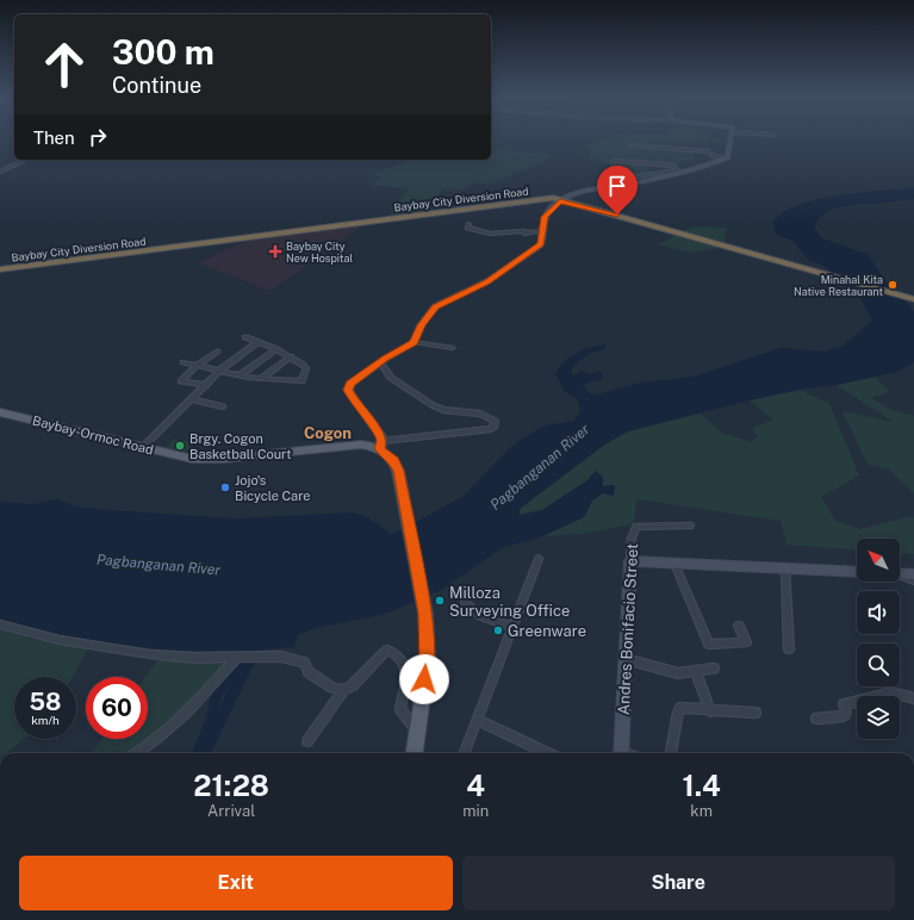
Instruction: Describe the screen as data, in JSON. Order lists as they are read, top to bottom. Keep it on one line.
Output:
{"streets":{"highway":["Baybay City Diversion Road"],"main road":["Baybay-Ormoc Road"],"street":["Andres Bonifacio Street"]},"districts":["Cogon"],"water":["Pagbanganan River"],"places":{"health":["Baybay City New Hospital"],"other":["Minahal Kita Native Restaurant","Brgy. Cogon Basketball Court","Jojo's Bicycle Care","Milloza Surveying Office","Greenware"]},"north":"top left","page":{"turn":["300 m","Continue"],"then":"Then","speed":"58 km/h","limit":"60","eta":["21:28","Arrival","4","min","1.4","km"],"buttons":["Exit","Share"]}}
